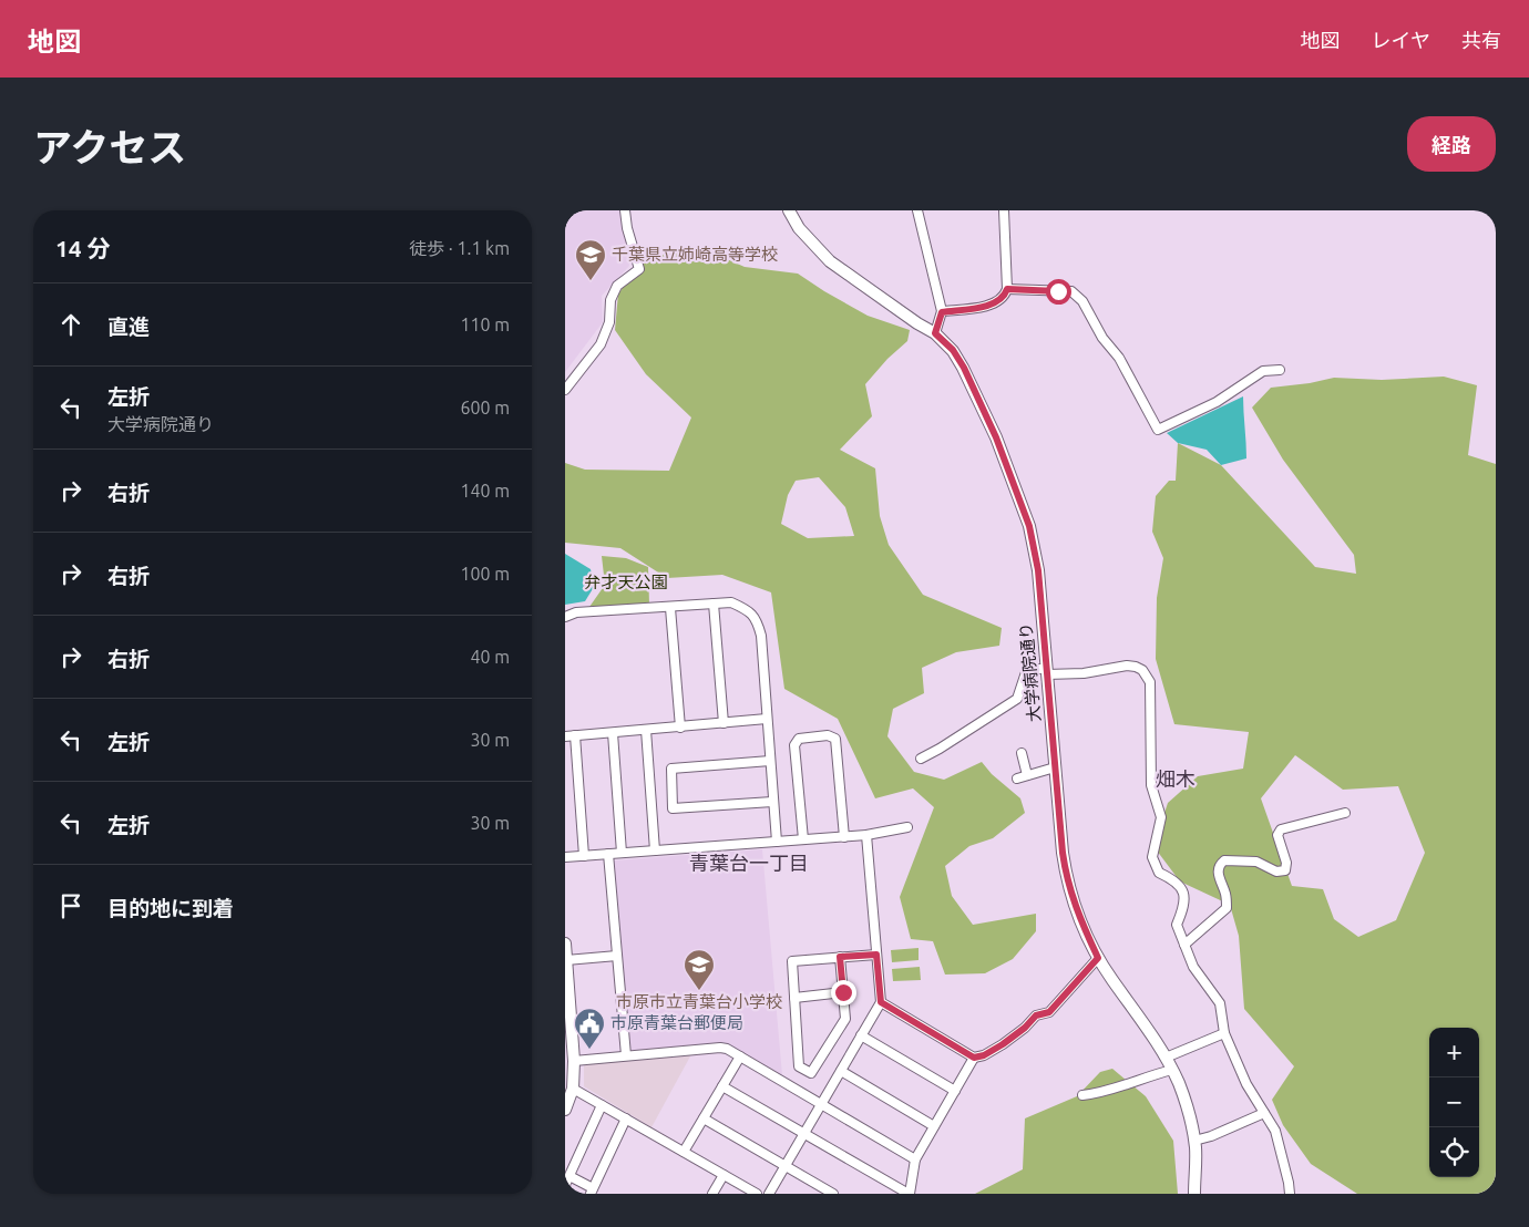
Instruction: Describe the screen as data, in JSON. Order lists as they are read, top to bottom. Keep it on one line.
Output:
{"streets":{"street":["大学病院通り"]},"districts":["畑木","青葉台一丁目"],"parks":["弁才天公園"],"places":{"school or university":["千葉県立姉崎高等学校","市原市立青葉台小学校"],"public building":["市原青葉台郵便局"]},"page":{"header":"地図","nav":["地図","レイヤ","共有"],"title":"アクセス","buttons":"経路","heading":["14 分","徒歩 · 1.1 km"],"list":[["直進","110 m"],["左折","大学病院通り","600 m"],["右折","140 m"],["右折","100 m"],["右折","40 m"],["左折","30 m"],["左折","30 m"],"目的地に到着"],"map_buttons":["+","−"]}}
